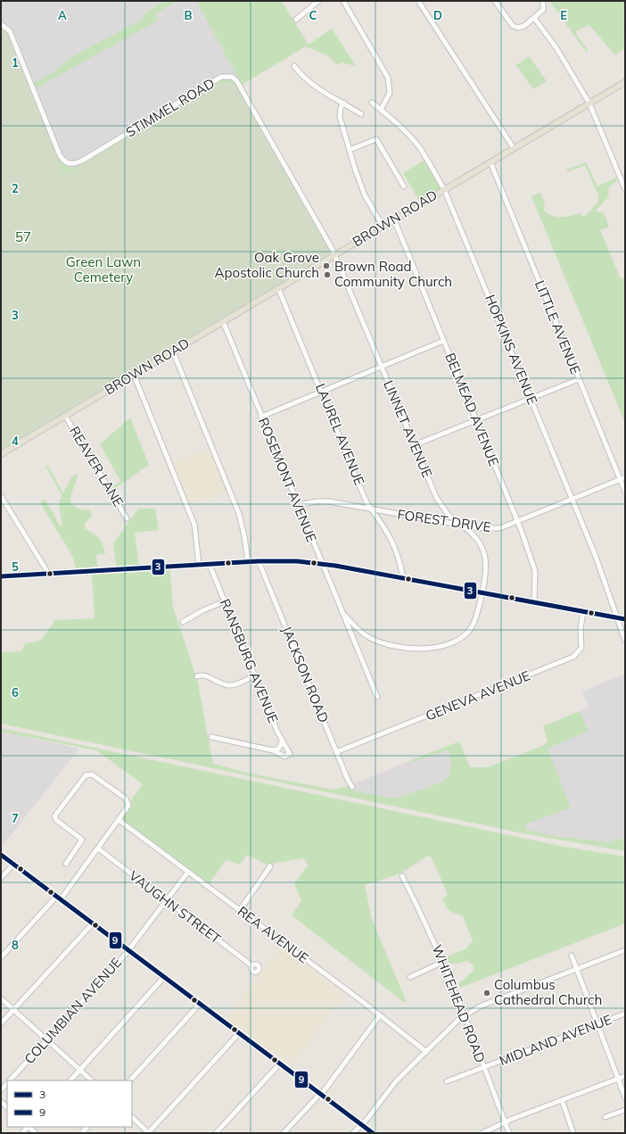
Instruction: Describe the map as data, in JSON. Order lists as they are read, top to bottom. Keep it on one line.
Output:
{"streets":{"main road":["BROWN ROAD"],"street":["STIMMEL ROAD","LITTLE AVENUE","HOPKINS AVENUE","BELMEAD AVENUE","LINNET AVENUE","LAUREL AVENUE","REAVER LANE","ROSEMONT AVENUE","FOREST DRIVE","RANSBURG AVENUE","JACKSON ROAD","GENEVA AVENUE","VAUGHN STREET","REA AVENUE","WHITEHEAD ROAD","COLUMBIAN AVENUE","MIDLAND AVENUE"]},"crossings":[["STIMMEL ROAD","BROWN ROAD"],["STIMMEL ROAD","LINNET AVENUE"],["BROWN ROAD","LITTLE AVENUE"],["BROWN ROAD","HOPKINS AVENUE"],["BROWN ROAD","BELMEAD AVENUE"],["BROWN ROAD","LINNET AVENUE"],["BROWN ROAD","LAUREL AVENUE"],["BROWN ROAD","REAVER LANE"],["BROWN ROAD","ROSEMONT AVENUE"],["LITTLE AVENUE","FOREST DRIVE"],["HOPKINS AVENUE","FOREST DRIVE"],["BELMEAD AVENUE","FOREST DRIVE"],["LINNET AVENUE","ROSEMONT AVENUE"],["LINNET AVENUE","FOREST DRIVE"],["LAUREL AVENUE","FOREST DRIVE"],["ROSEMONT AVENUE","FOREST DRIVE"],["JACKSON ROAD","GENEVA AVENUE"],["VAUGHN STREET","COLUMBIAN AVENUE"],["REA AVENUE","COLUMBIAN AVENUE"],["WHITEHEAD ROAD","MIDLAND AVENUE"]],"parks":["57","Green Lawn Cemetery"],"places":["Oak Grove Apostolic Church","Brown Road Community Church","Columbus Cathedral Church"],"lines":["transit line 3","transit line 9"],"legend":["3","9"],"grid":{"columns":["A","B","C","D","E"],"rows":["1","2","3","4","5","6","7","8"]}}
